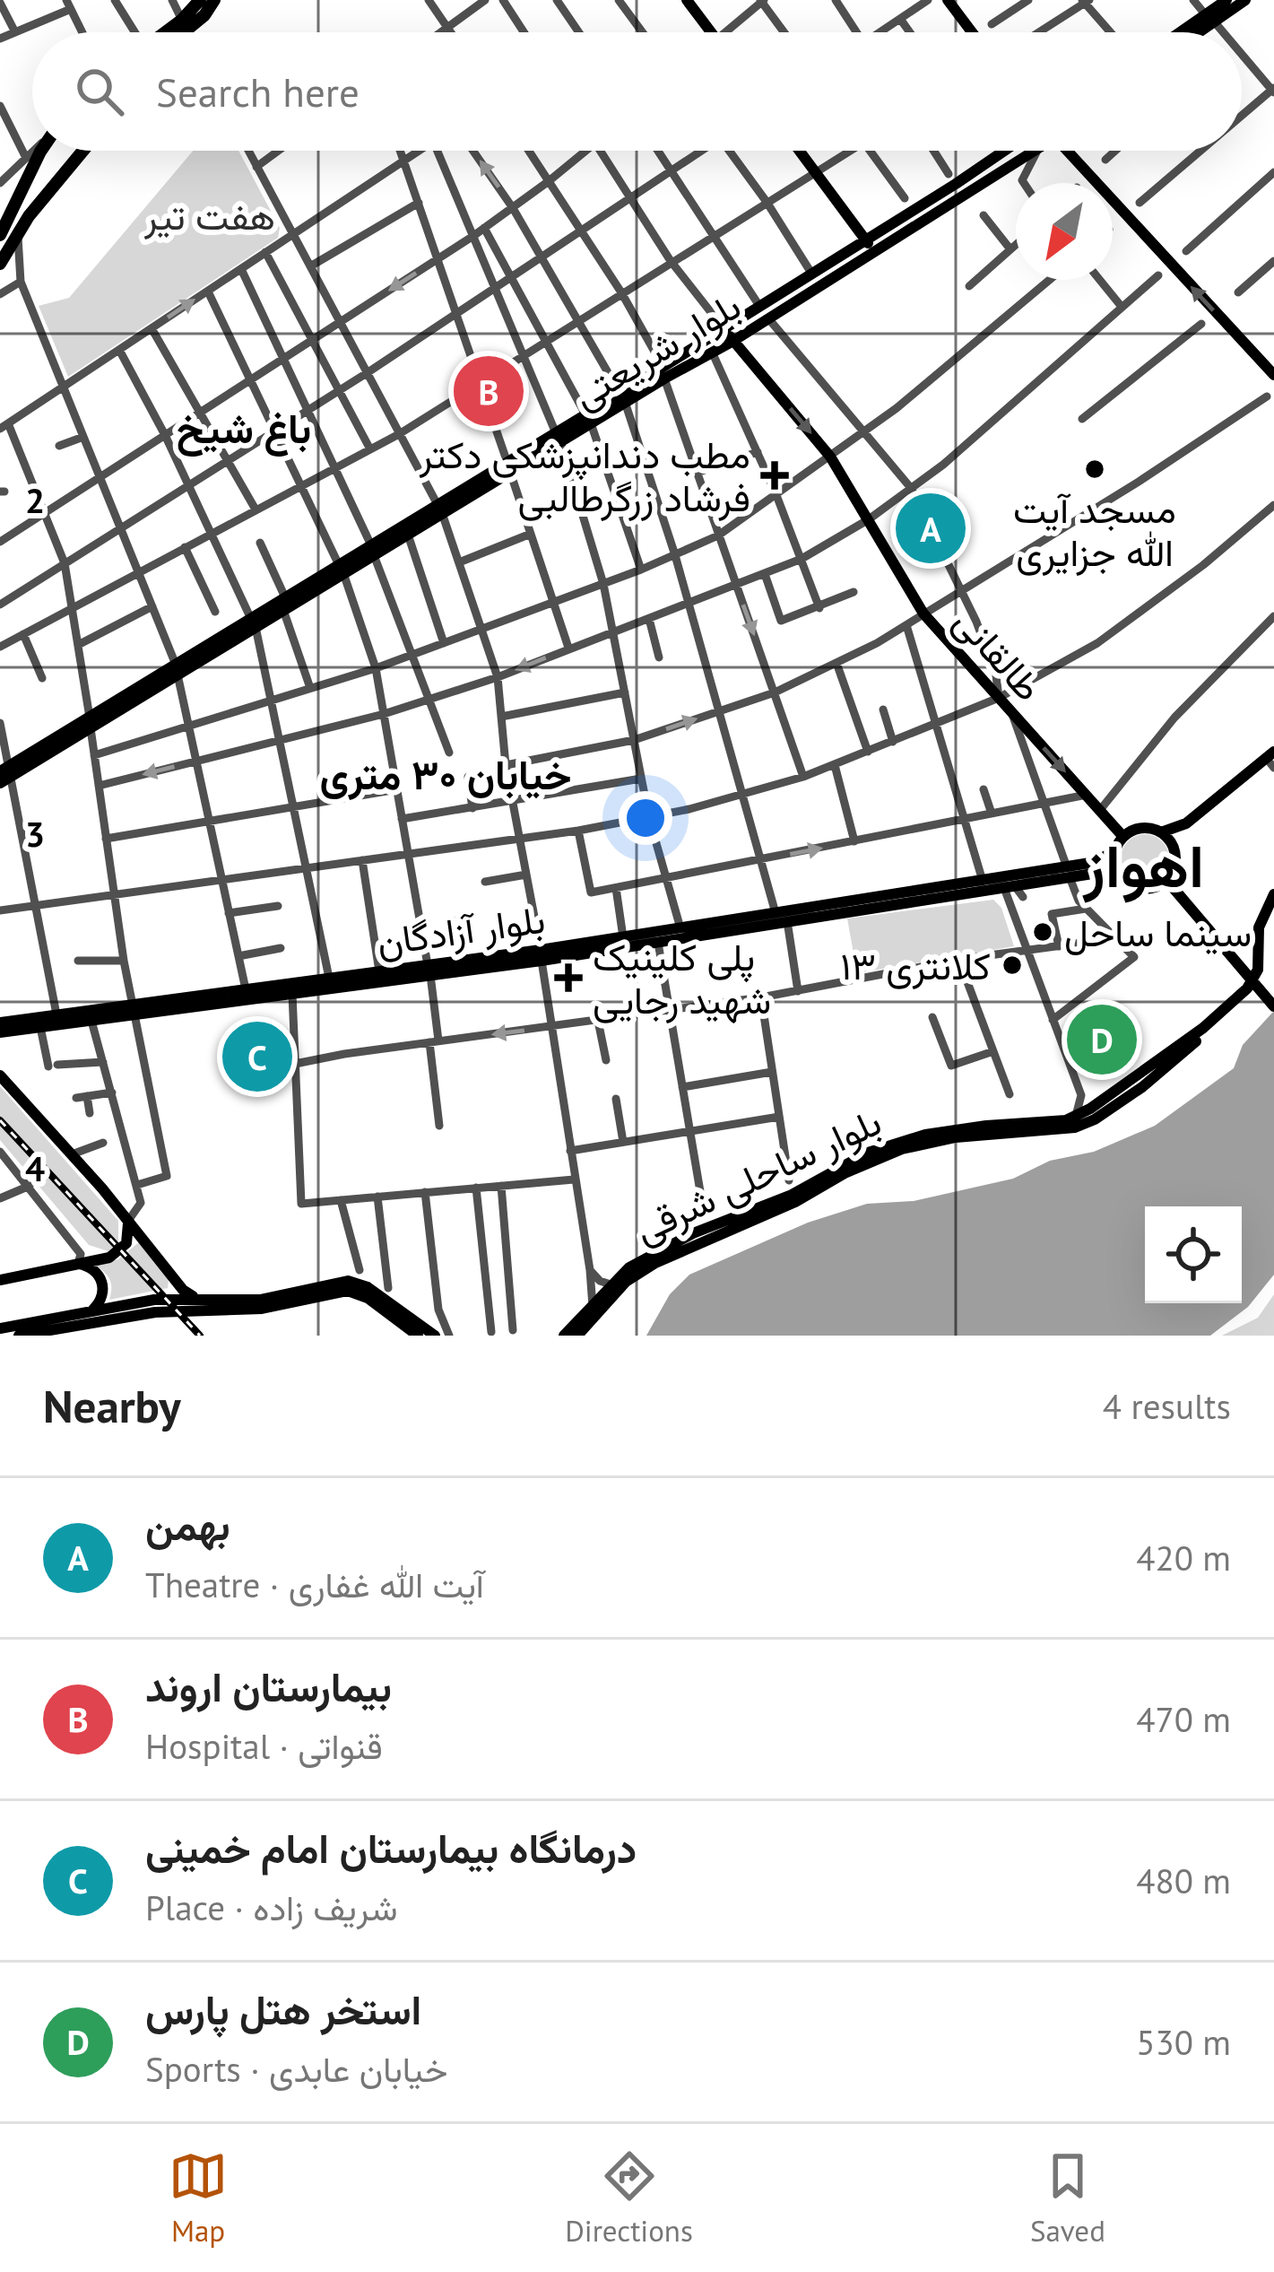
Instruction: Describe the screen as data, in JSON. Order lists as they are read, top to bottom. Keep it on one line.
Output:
{"streets":{"main road":["بلوار شریعتی","طالقانی","بلوار آزادگان","بلوار ساحلی شرقی"]},"crossings":[["بلوار شریعتی","طالقانی"],["طالقانی","بلوار آزادگان"]],"one_way":["طالقانی"],"districts":["باغ شیخ","خیابان ۳۰ متری","اهواز"],"parks":["هفت تیر"],"places":{"other":["مسجد آیت الله جزایری","سینما ساحل","کلانتری ۱۳"],"health":["مطب دندانپزشکی دکتر فرشاد زرگرطالبی","پلی کلینیک شهید رجایی"]},"north":"bottom left","page":{"search":"Search here","pins":["B","A","D","C"],"heading":["Nearby","4 results"],"list":[{"mark":"A","name":"بهمن","note":"Theatre · آیت الله غفاری","value":"420 m"},{"mark":"B","name":"بیمارستان اروند","note":"Hospital · قنواتی","value":"470 m"},{"mark":"C","name":"درمانگاه بیمارستان امام خمینی","note":"Place · شریف زاده","value":"480 m"},{"mark":"D","name":"استخر هتل پارس","note":"Sports · خیابان عابدی","value":"530 m"}],"nav":["Map","Directions","Saved"]},"grid":{"rows":["2","3","4"]}}
